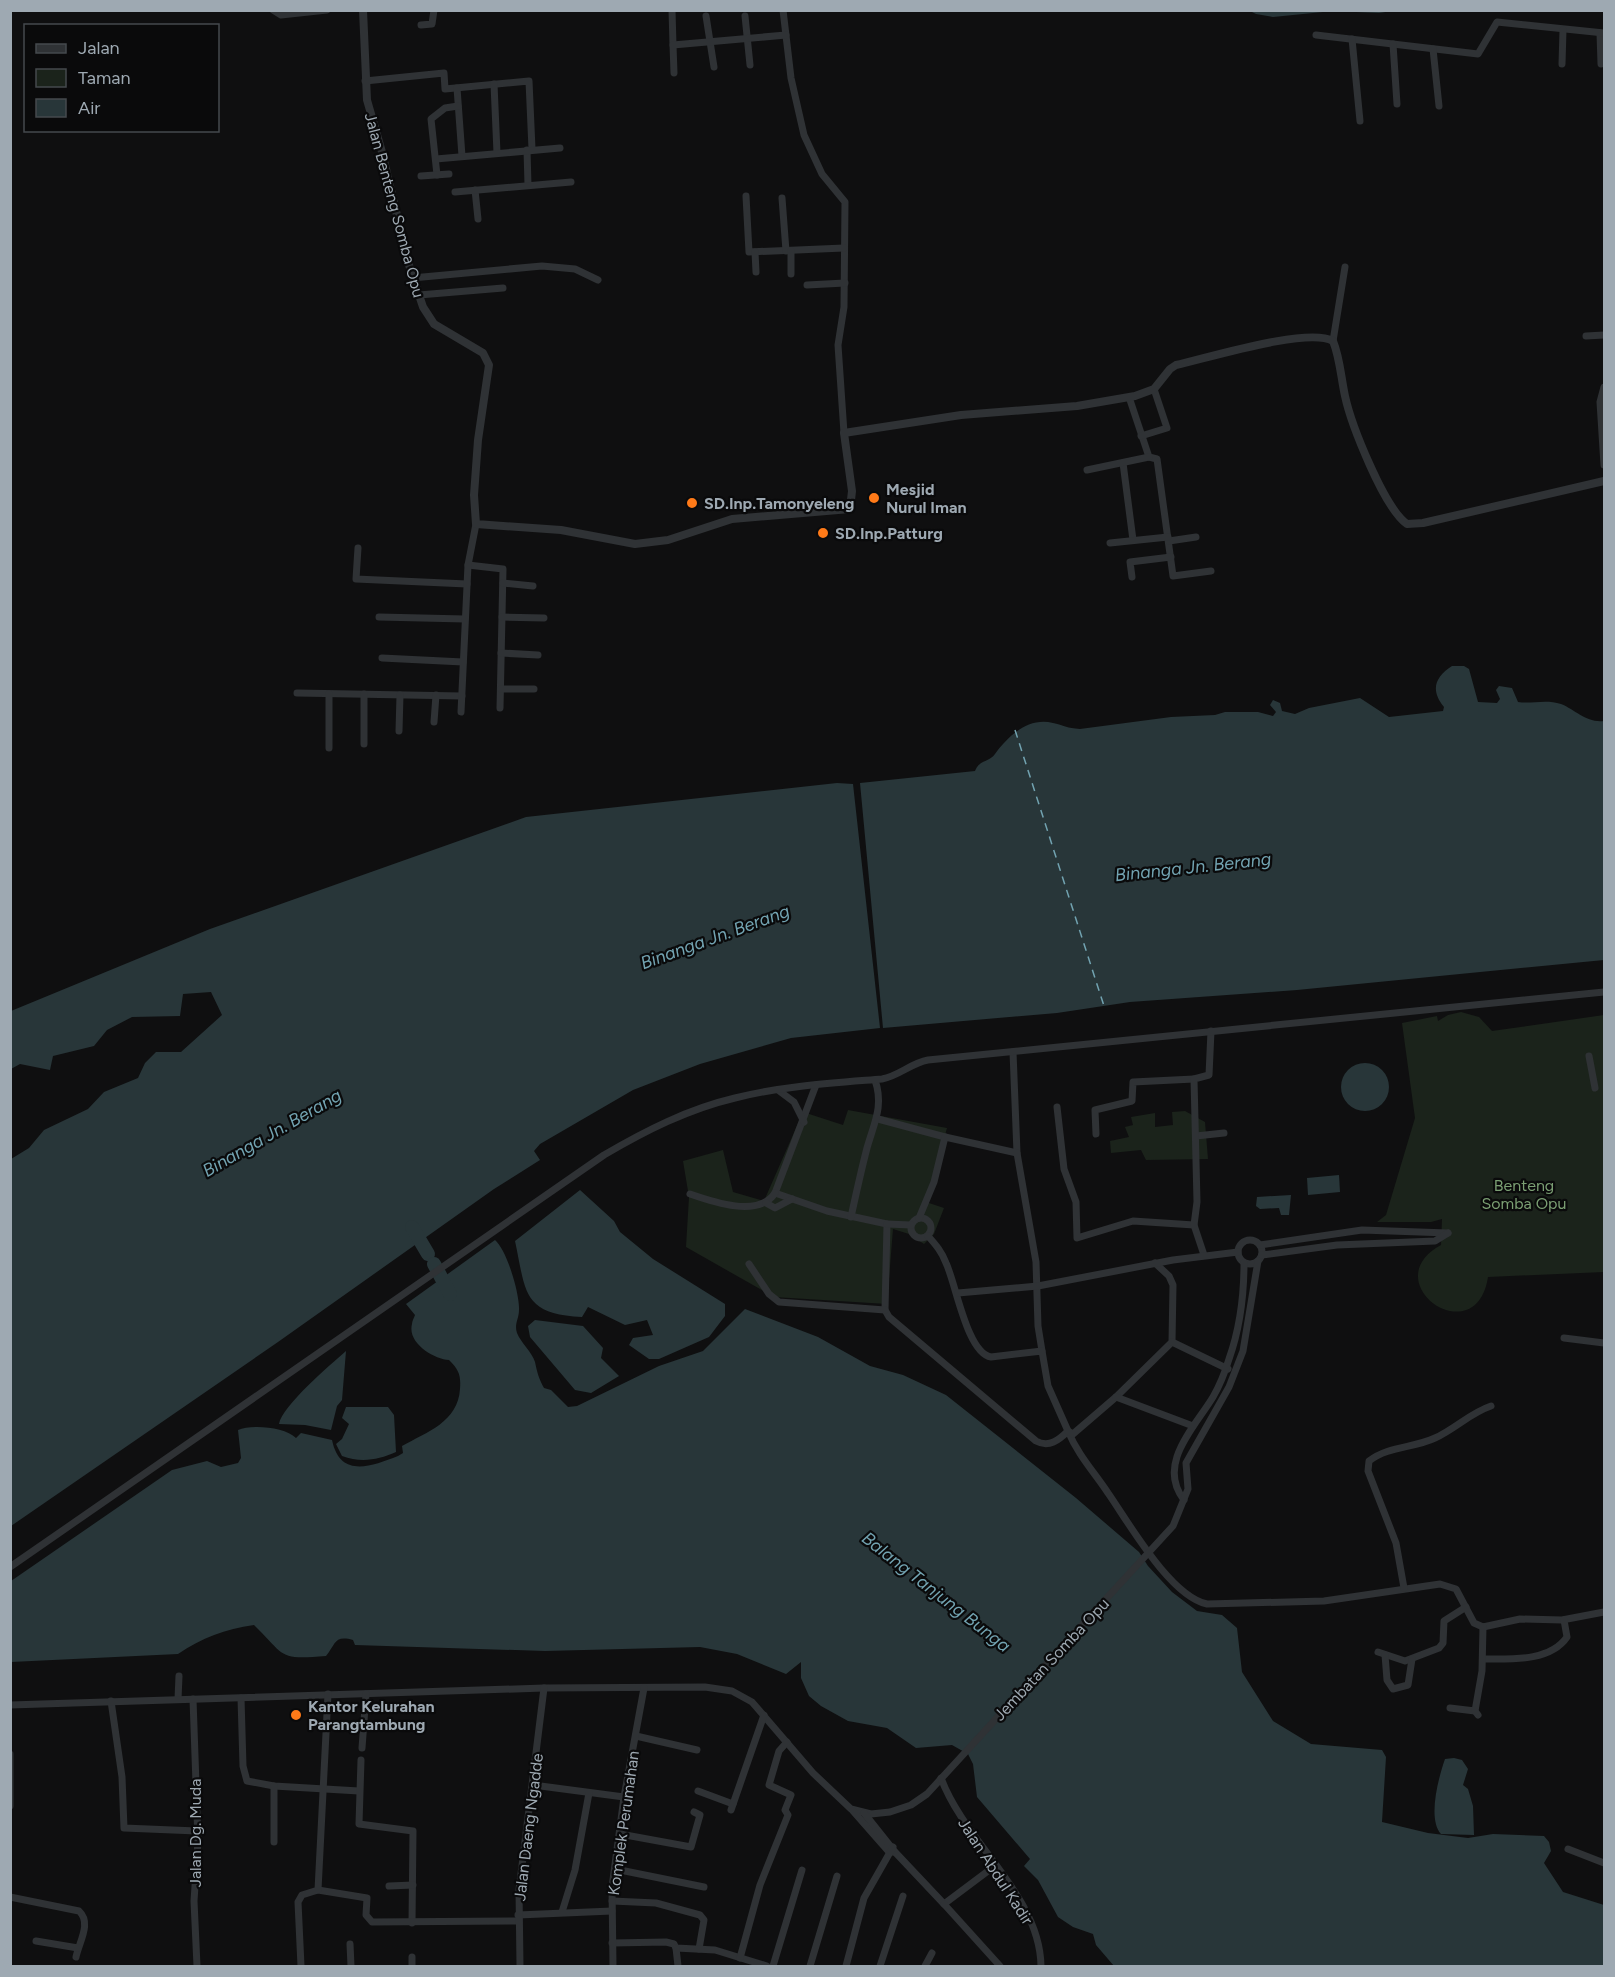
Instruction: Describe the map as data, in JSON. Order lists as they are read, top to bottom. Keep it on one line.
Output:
{"streets":{"street":["Jalan Benteng Somba Opu","Jembatan Somba Opu","Komplek Perumahan","Jalan Daeng Ngadde","Jalan Dg. Muda","Jalan Abdul Kadir"]},"crossings":[["Jembatan Somba Opu","Jalan Abdul Kadir"]],"water":["Binanga Jn. Berang","Balang Tanjung Bunga"],"parks":["Benteng Somba Opu"],"places":["Mesjid Nurul Iman","SD.Inp.Tamonyeleng","SD.Inp.Patturg","Kantor Kelurahan Parangtambung"],"legend":["Jalan","Taman","Air"]}
